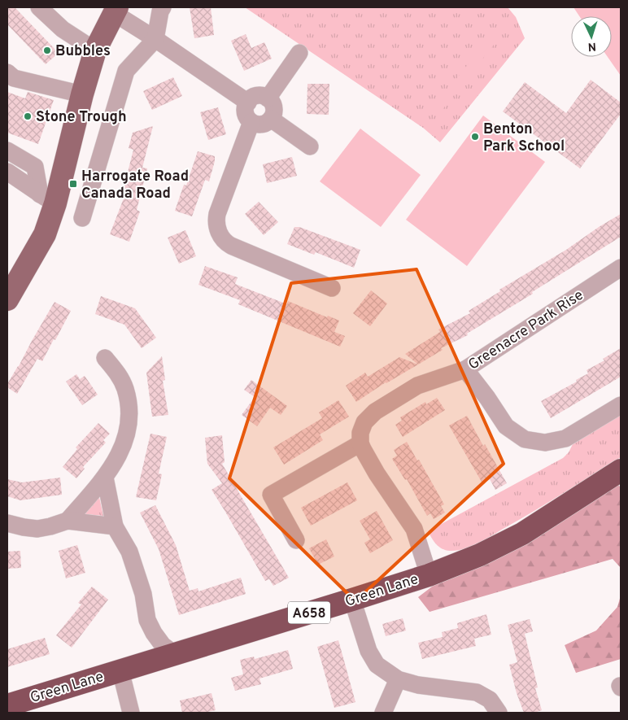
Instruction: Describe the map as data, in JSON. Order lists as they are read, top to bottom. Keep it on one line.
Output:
{"streets":{"highway":["Green Lane","A658"],"street":["Greenacre Park Rise"]},"places":{"other":["Bubbles","Stone Trough","Benton Park School"],"transit":["Harrogate Road Canada Road"]},"north":"bottom"}
